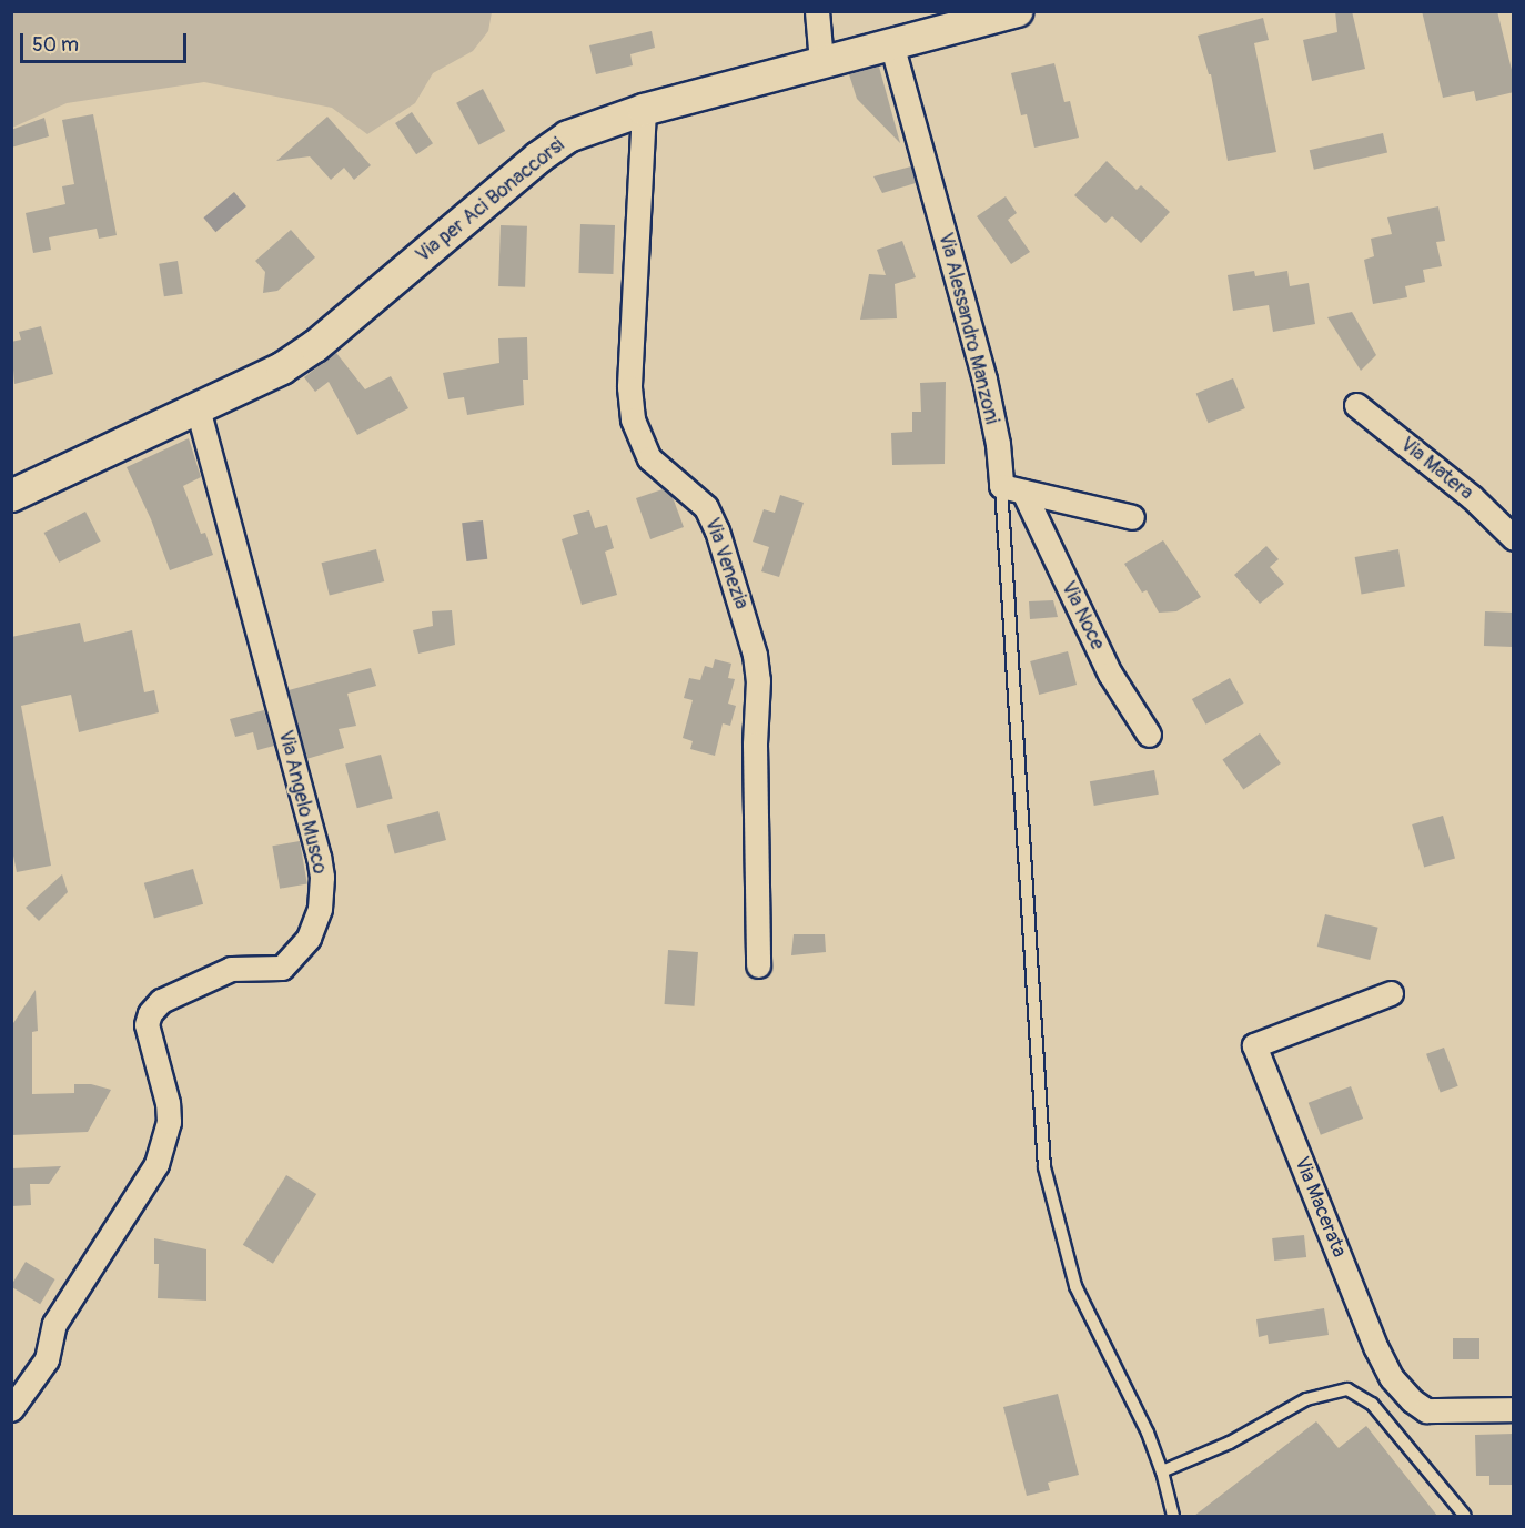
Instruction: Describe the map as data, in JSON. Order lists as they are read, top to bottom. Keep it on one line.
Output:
{"streets":{"main road":["Via per Aci Bonaccorsi"],"street":["Via Alessandro Manzoni","Via Matera","Via Venezia","Via Noce","Via Angelo Musco","Via Macerata"]},"crossings":[["Via per Aci Bonaccorsi","Via Alessandro Manzoni"],["Via per Aci Bonaccorsi","Via Venezia"],["Via per Aci Bonaccorsi","Via Angelo Musco"],["Via Alessandro Manzoni","Via Noce"]],"scale_bar":"50 m"}
